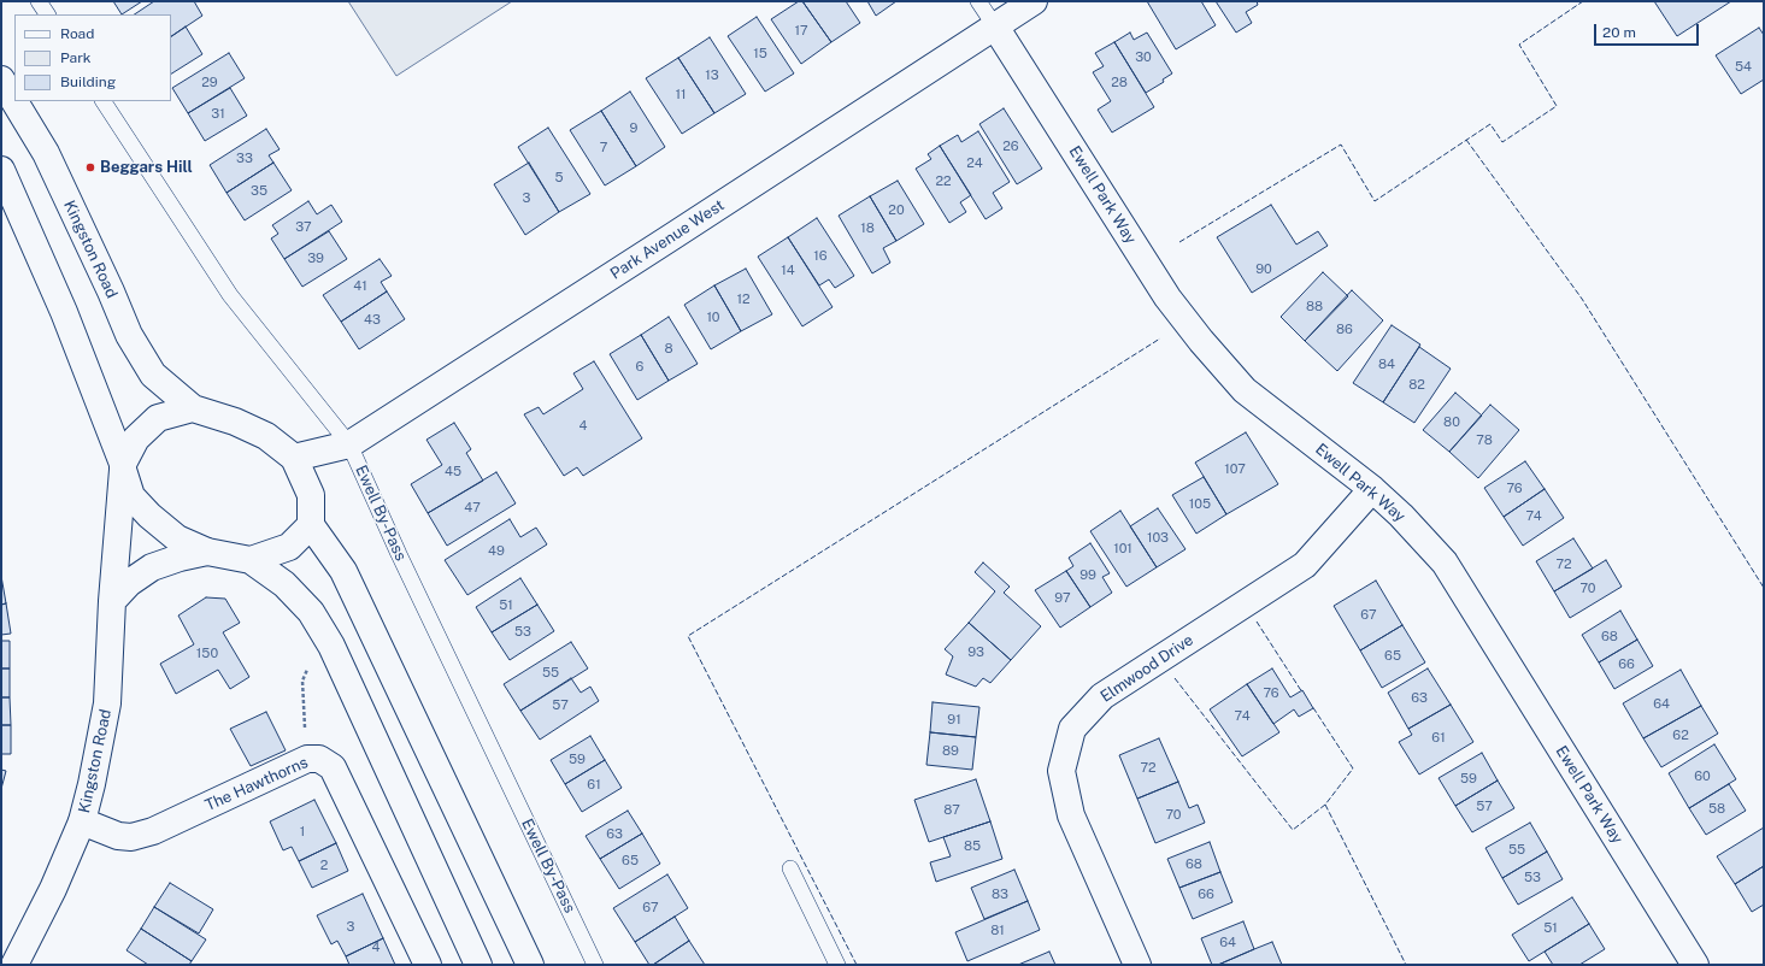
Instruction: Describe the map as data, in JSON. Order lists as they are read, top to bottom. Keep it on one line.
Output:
{"streets":{"main road":["Ewell Park Way","Park Avenue West","Kingston Road","Elmwood Drive","The Hawthorns"],"lane":["Ewell By-Pass"]},"crossings":[["Ewell Park Way","Park Avenue West"],["Ewell Park Way","Elmwood Drive"],["Park Avenue West","Kingston Road"],["Park Avenue West","Ewell By-Pass"],["Kingston Road","The Hawthorns"]],"places":["Beggars Hill"],"house_numbers":["17","15","30","54","13","29","28","11","31","9","26","7","33","24","5","22","35","3","20","37","18","16","39","90","14","41","12","88","10","43","86","8","84","6","82","80","4","78","107","45","76","105","47","74","103","101","49","72","99","70","97","51","67","53","68","93","150","65","66","55","76","63","64","57","74","91","62","61","89","59","72","60","59","61","57","58","87","70","1","63","85","55","65","68","2","53","83","66","67","3","51","81","64","4"],"legend":["Road","Park","Building"],"scale_bar":"20 m"}
